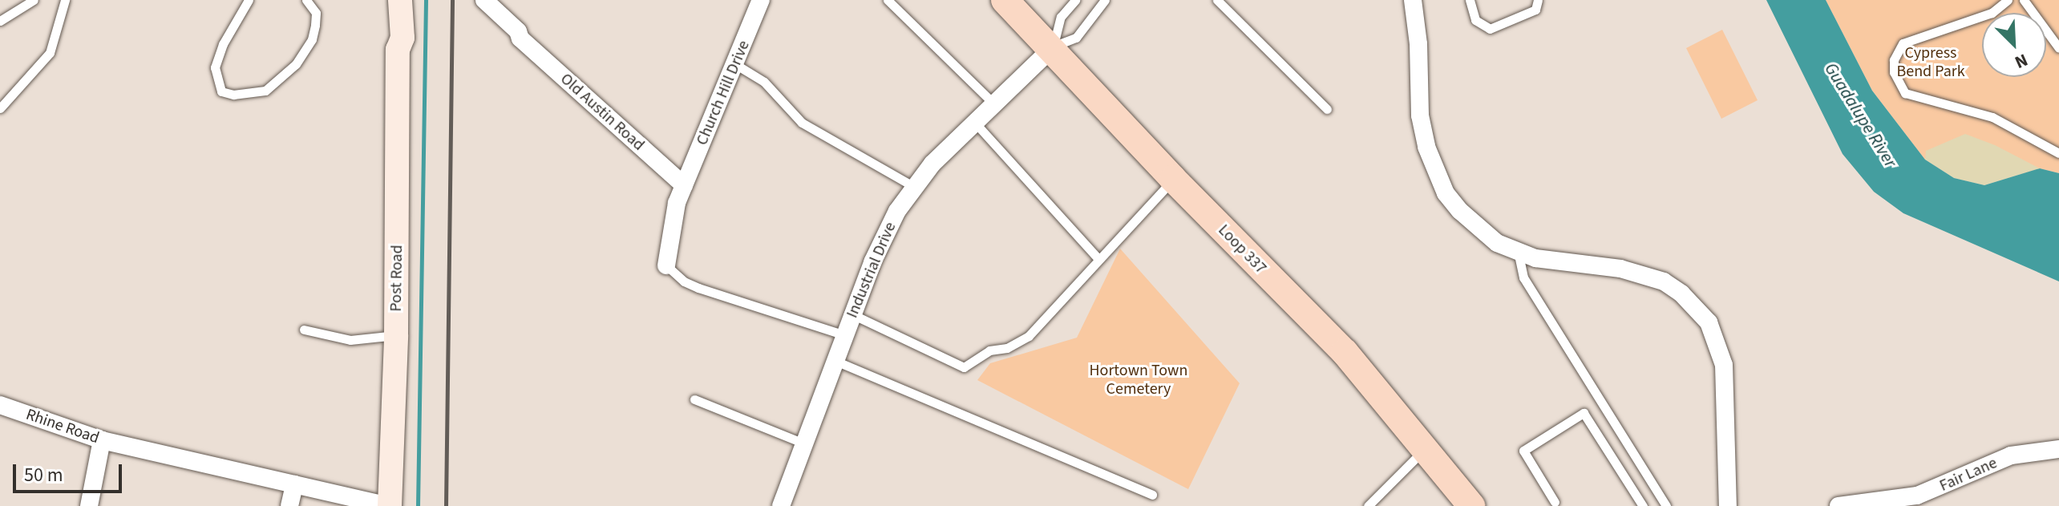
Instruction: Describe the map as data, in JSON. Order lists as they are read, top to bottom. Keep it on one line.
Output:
{"streets":{"main road":["Loop 337"],"street":["Church Hill Drive","Old Austin Road","Industrial Drive","Post Road","Rhine Road","Fair Lane"]},"crossings":[["Church Hill Drive","Old Austin Road"],["Loop 337","Industrial Drive"],["Post Road","Rhine Road"]],"water":["Guadalupe River"],"parks":["Cypress Bend Park","Hortown Town Cemetery"],"scale_bar":"50 m","north":"bottom right"}
